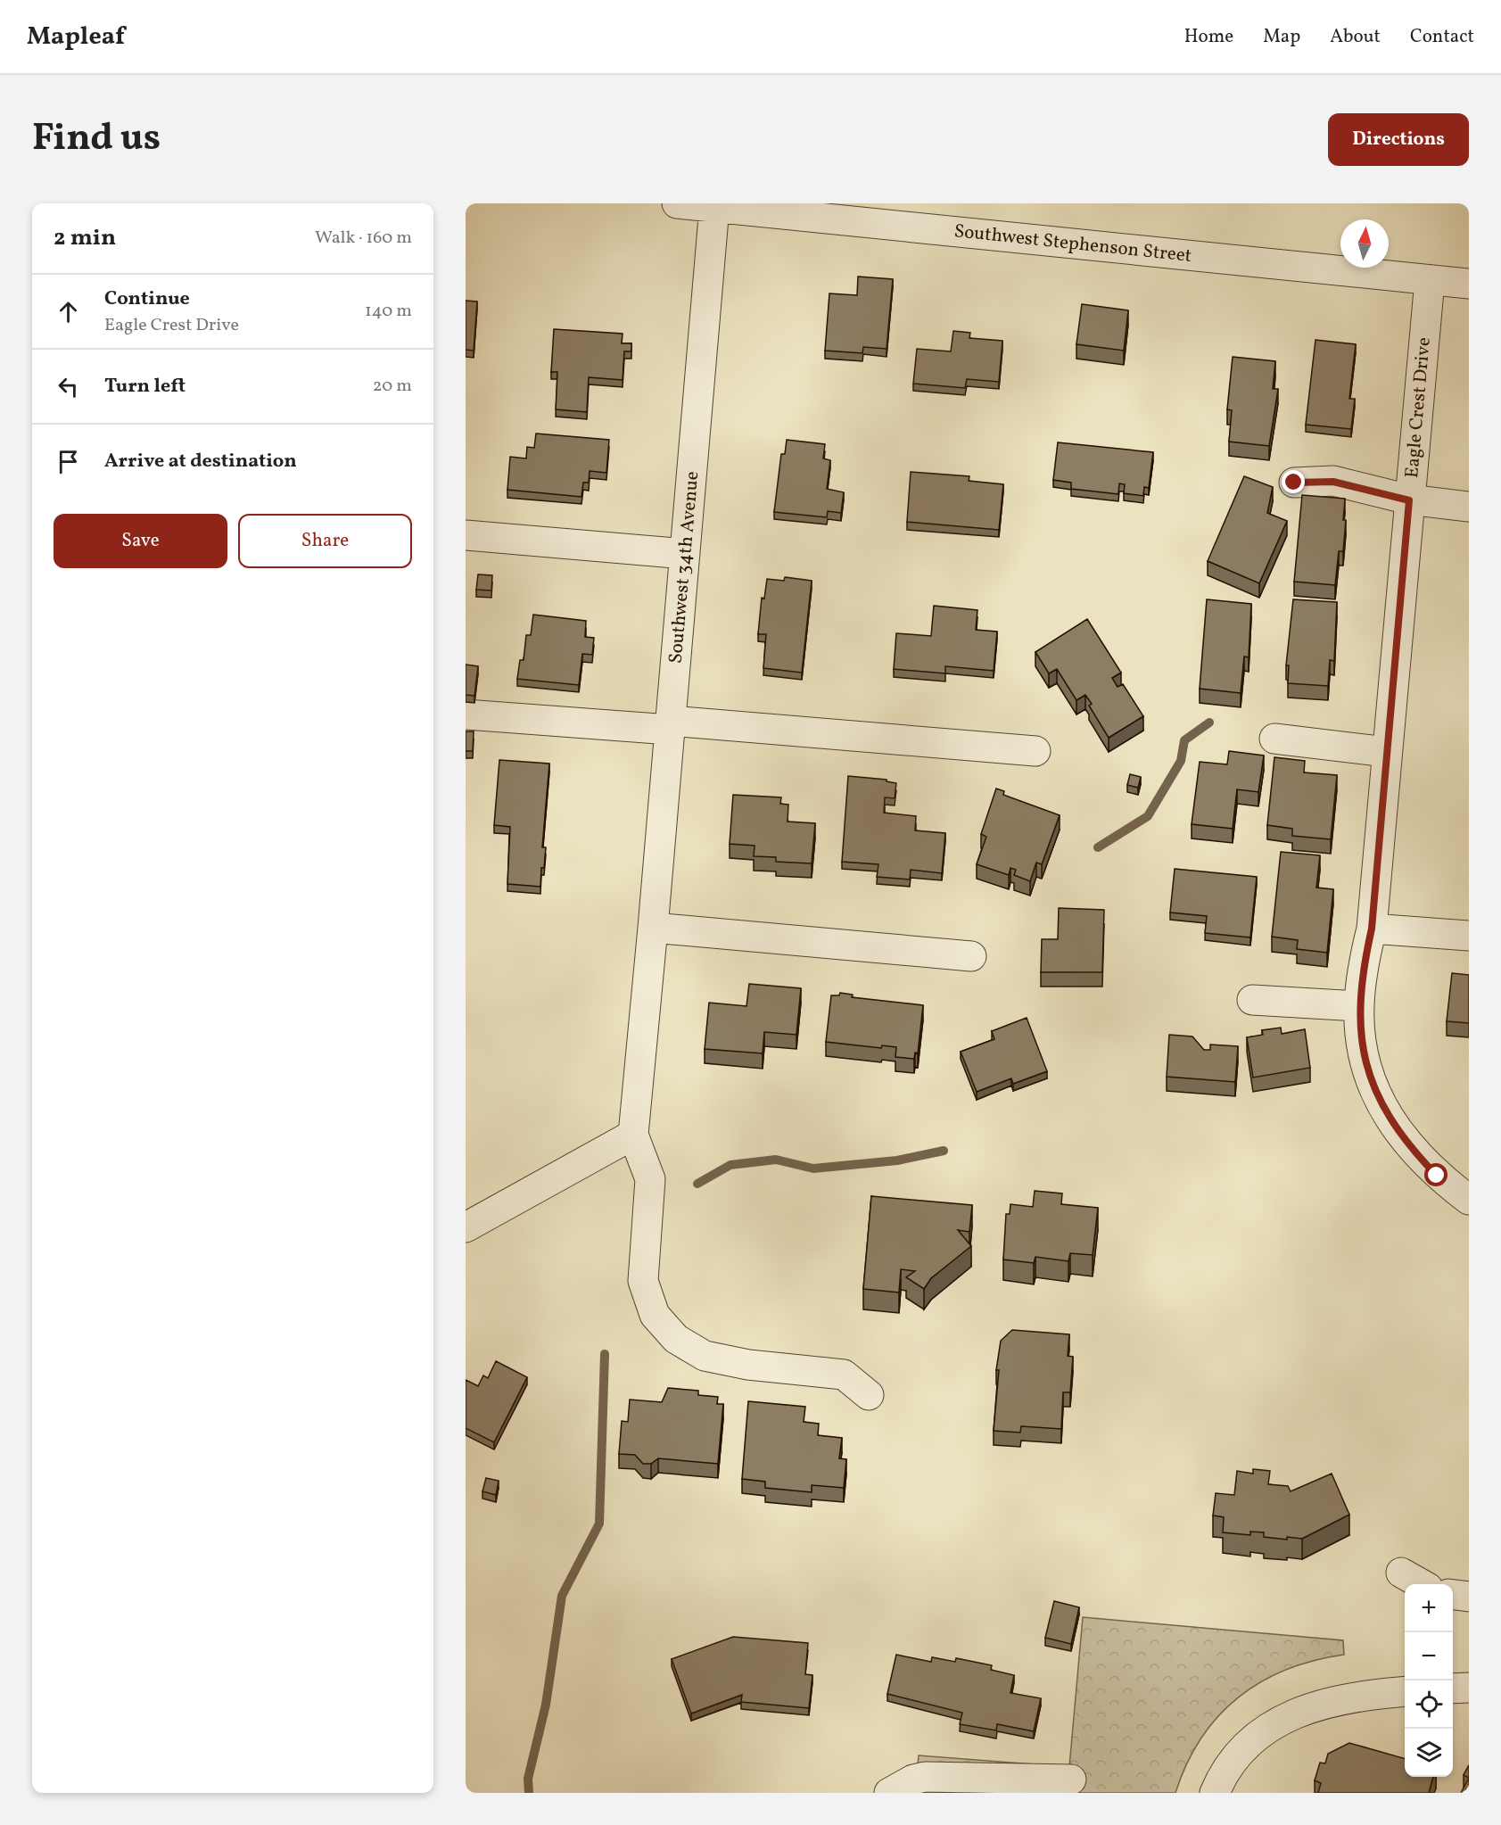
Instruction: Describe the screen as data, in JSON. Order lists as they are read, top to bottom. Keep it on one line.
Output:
{"streets":{"street":["Southwest Stephenson Street","Eagle Crest Drive","Southwest 34th Avenue"]},"crossings":[["Southwest Stephenson Street","Eagle Crest Drive"],["Southwest Stephenson Street","Southwest 34th Avenue"]],"north":"top","page":{"header":"Mapleaf","nav":["Home","Map","About","Contact"],"title":"Find us","buttons":["Directions",["Save","Share"]],"heading":["2 min","Walk · 160 m"],"list":[["Continue","Eagle Crest Drive","140 m"],["Turn left","20 m"],"Arrive at destination"],"map_buttons":["+","−"]}}
